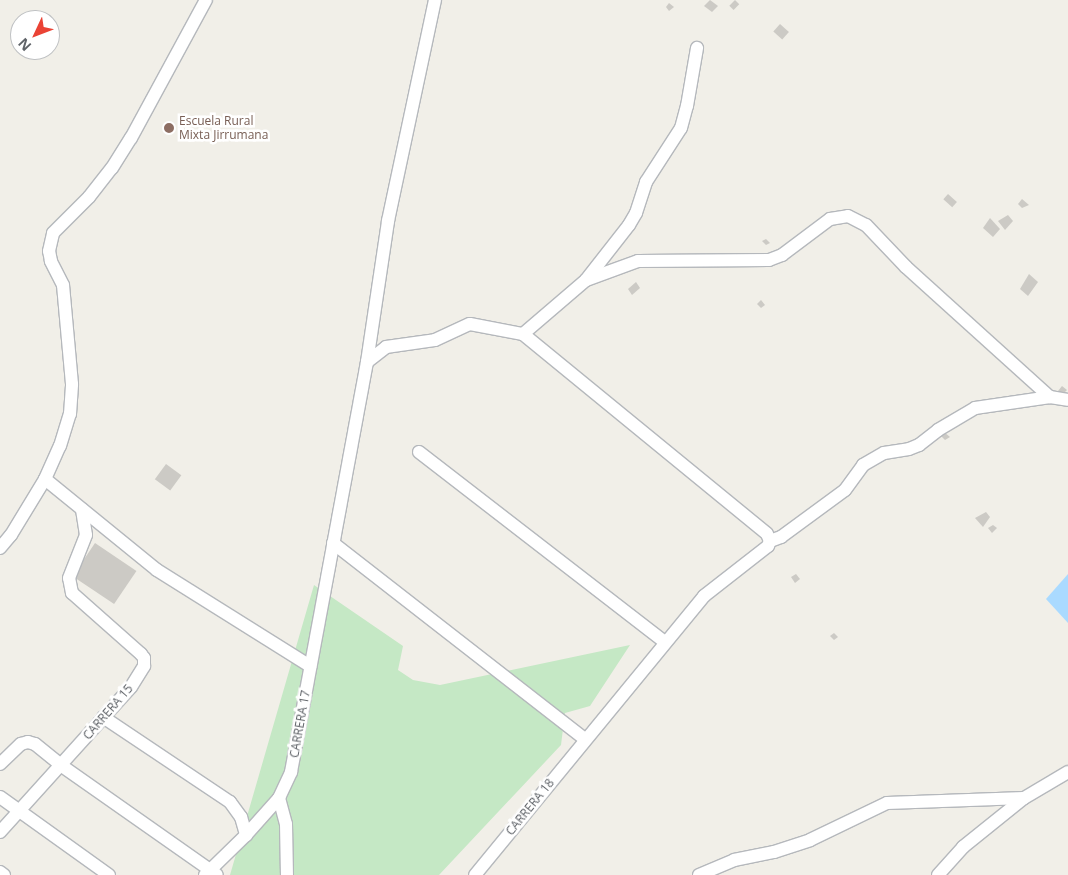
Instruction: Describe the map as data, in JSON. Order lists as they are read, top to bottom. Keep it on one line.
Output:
{"streets":{"street":["CARRERA 15","CARRERA 17","CARRERA 18"]},"places":["Escuela Rural Mixta Jirrumana"],"north":"bottom left"}
